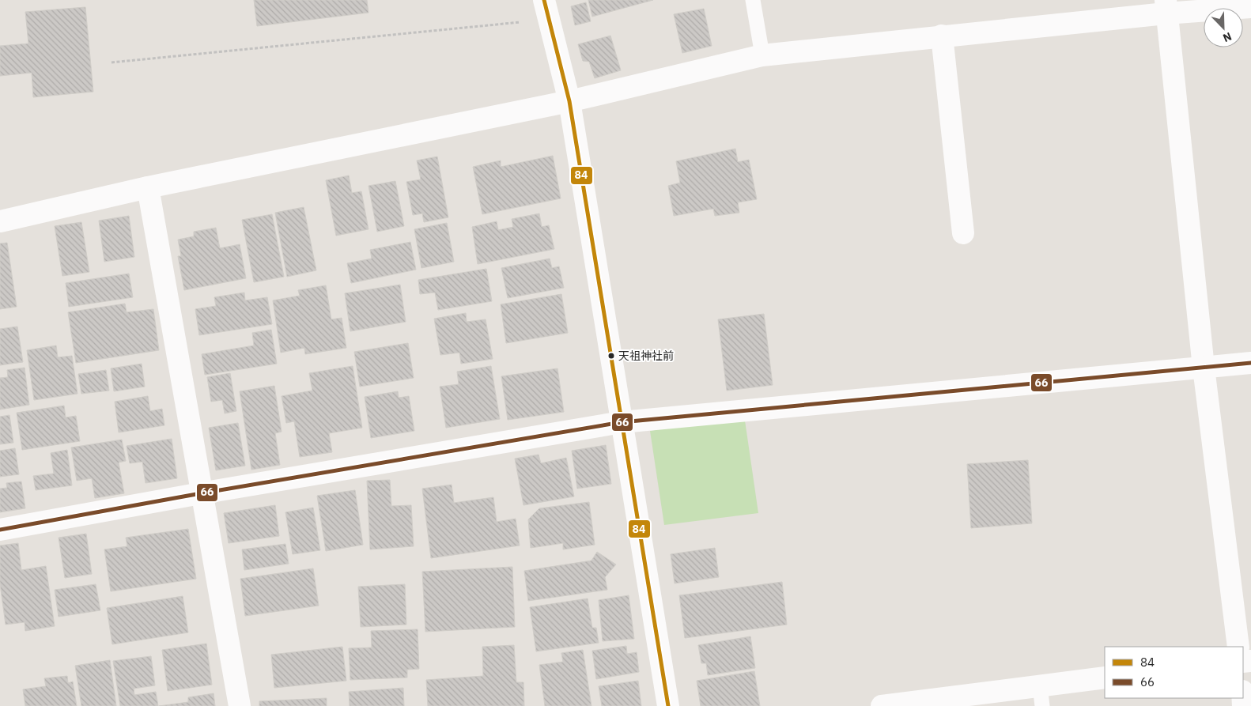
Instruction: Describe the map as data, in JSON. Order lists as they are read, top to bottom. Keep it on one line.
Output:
{"places":["天祖神社前"],"lines":["transit line 84","transit line 66"],"legend":["84","66"],"north":"bottom right"}
